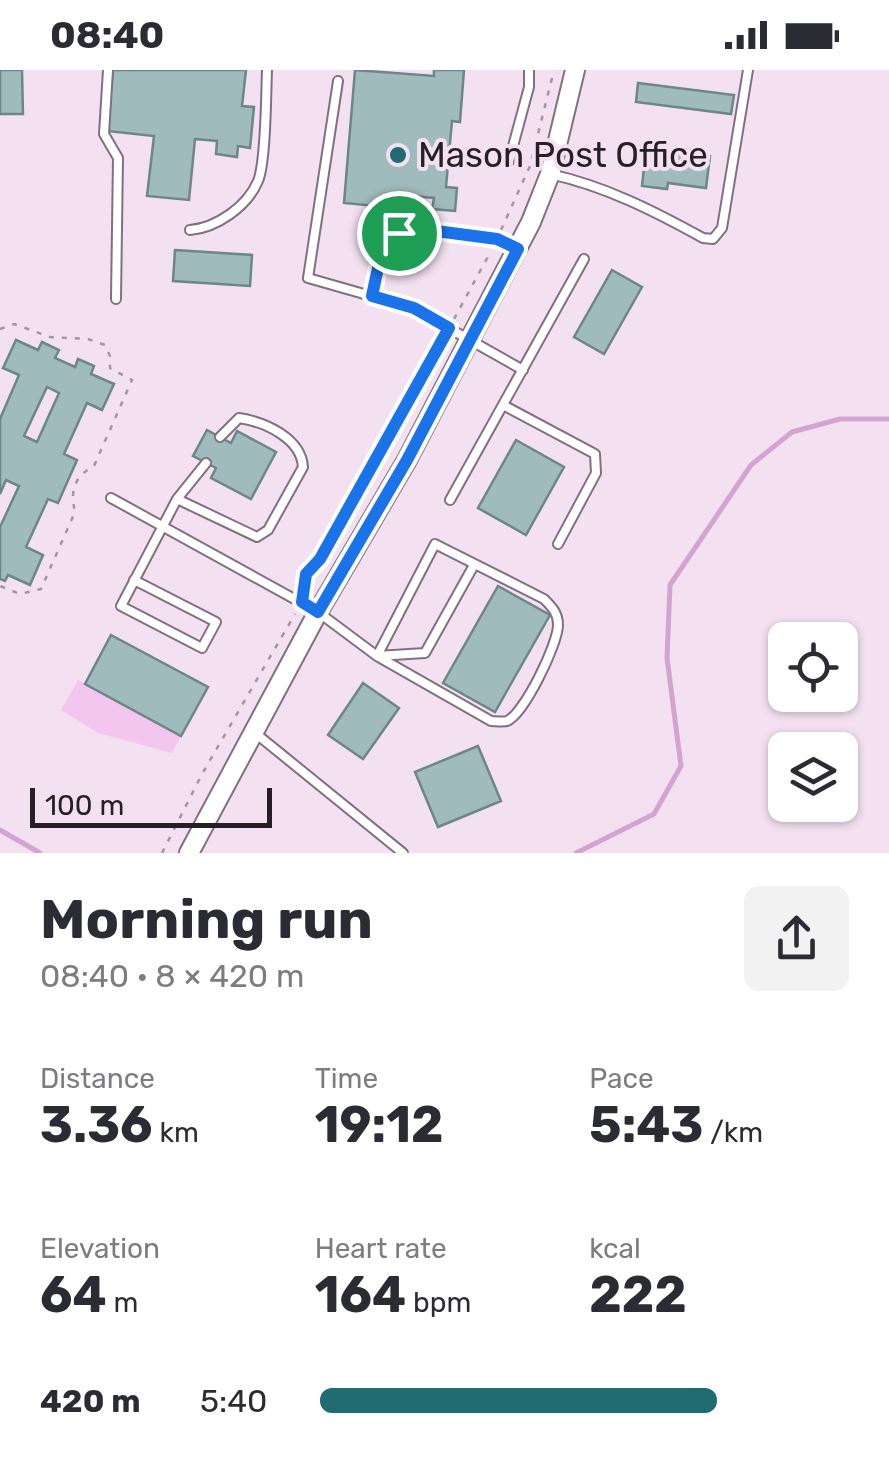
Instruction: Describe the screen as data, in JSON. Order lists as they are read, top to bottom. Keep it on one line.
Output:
{"places":["Mason Post Office"],"scale_bar":"100 m","page":{"status":"08:40","scale":"100 m","heading":["Morning run","08:40 · 8 × 420 m"],"stats":[["Distance","3.36 km"],["Time","19:12"],["Pace","5:43 /km"],["Elevation","64 m"],["Heart rate","164 bpm"],["kcal","222"]],"list":[{"name":"420 m","note":"5:40"}]}}
